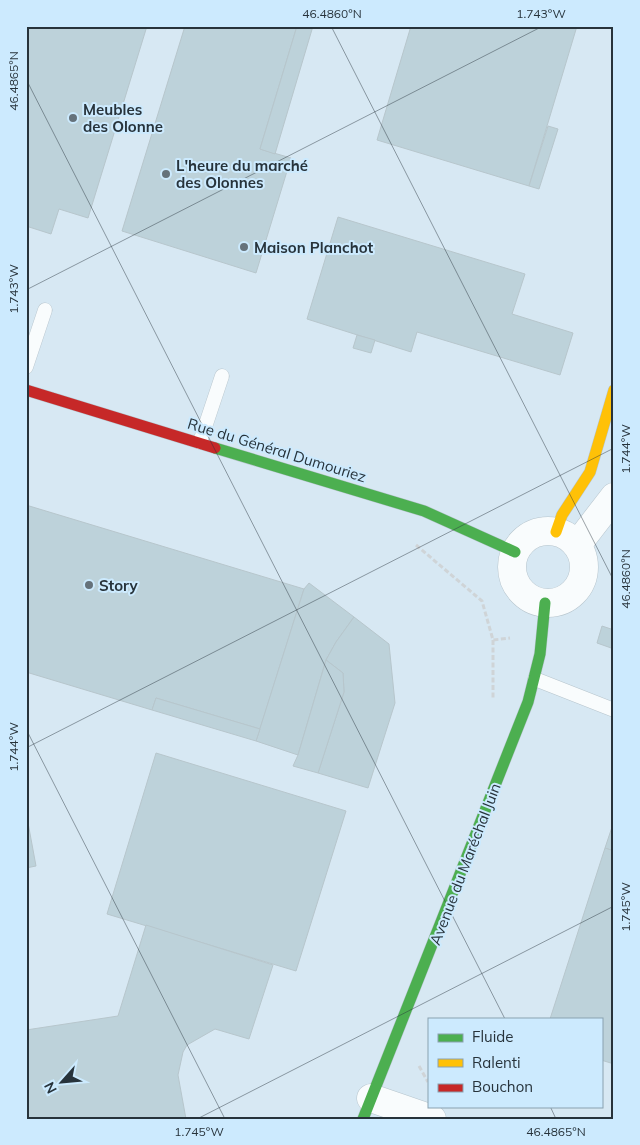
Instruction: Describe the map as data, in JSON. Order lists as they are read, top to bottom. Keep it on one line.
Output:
{"streets":{"street":["Rue du Général Dumouriez","Avenue du Maréchal Juin"]},"crossings":[["Rue du Général Dumouriez","Avenue du Maréchal Juin"]],"places":["Meubles des Olonne","L'heure du marché des Olonnes","Maison Planchot","Story"],"legend":["Fluide","Ralenti","Bouchon"],"north":"bottom left","coordinates":["46.4860°N","1.743°W","46.4865°N","1.744°W","1.745°W"]}
